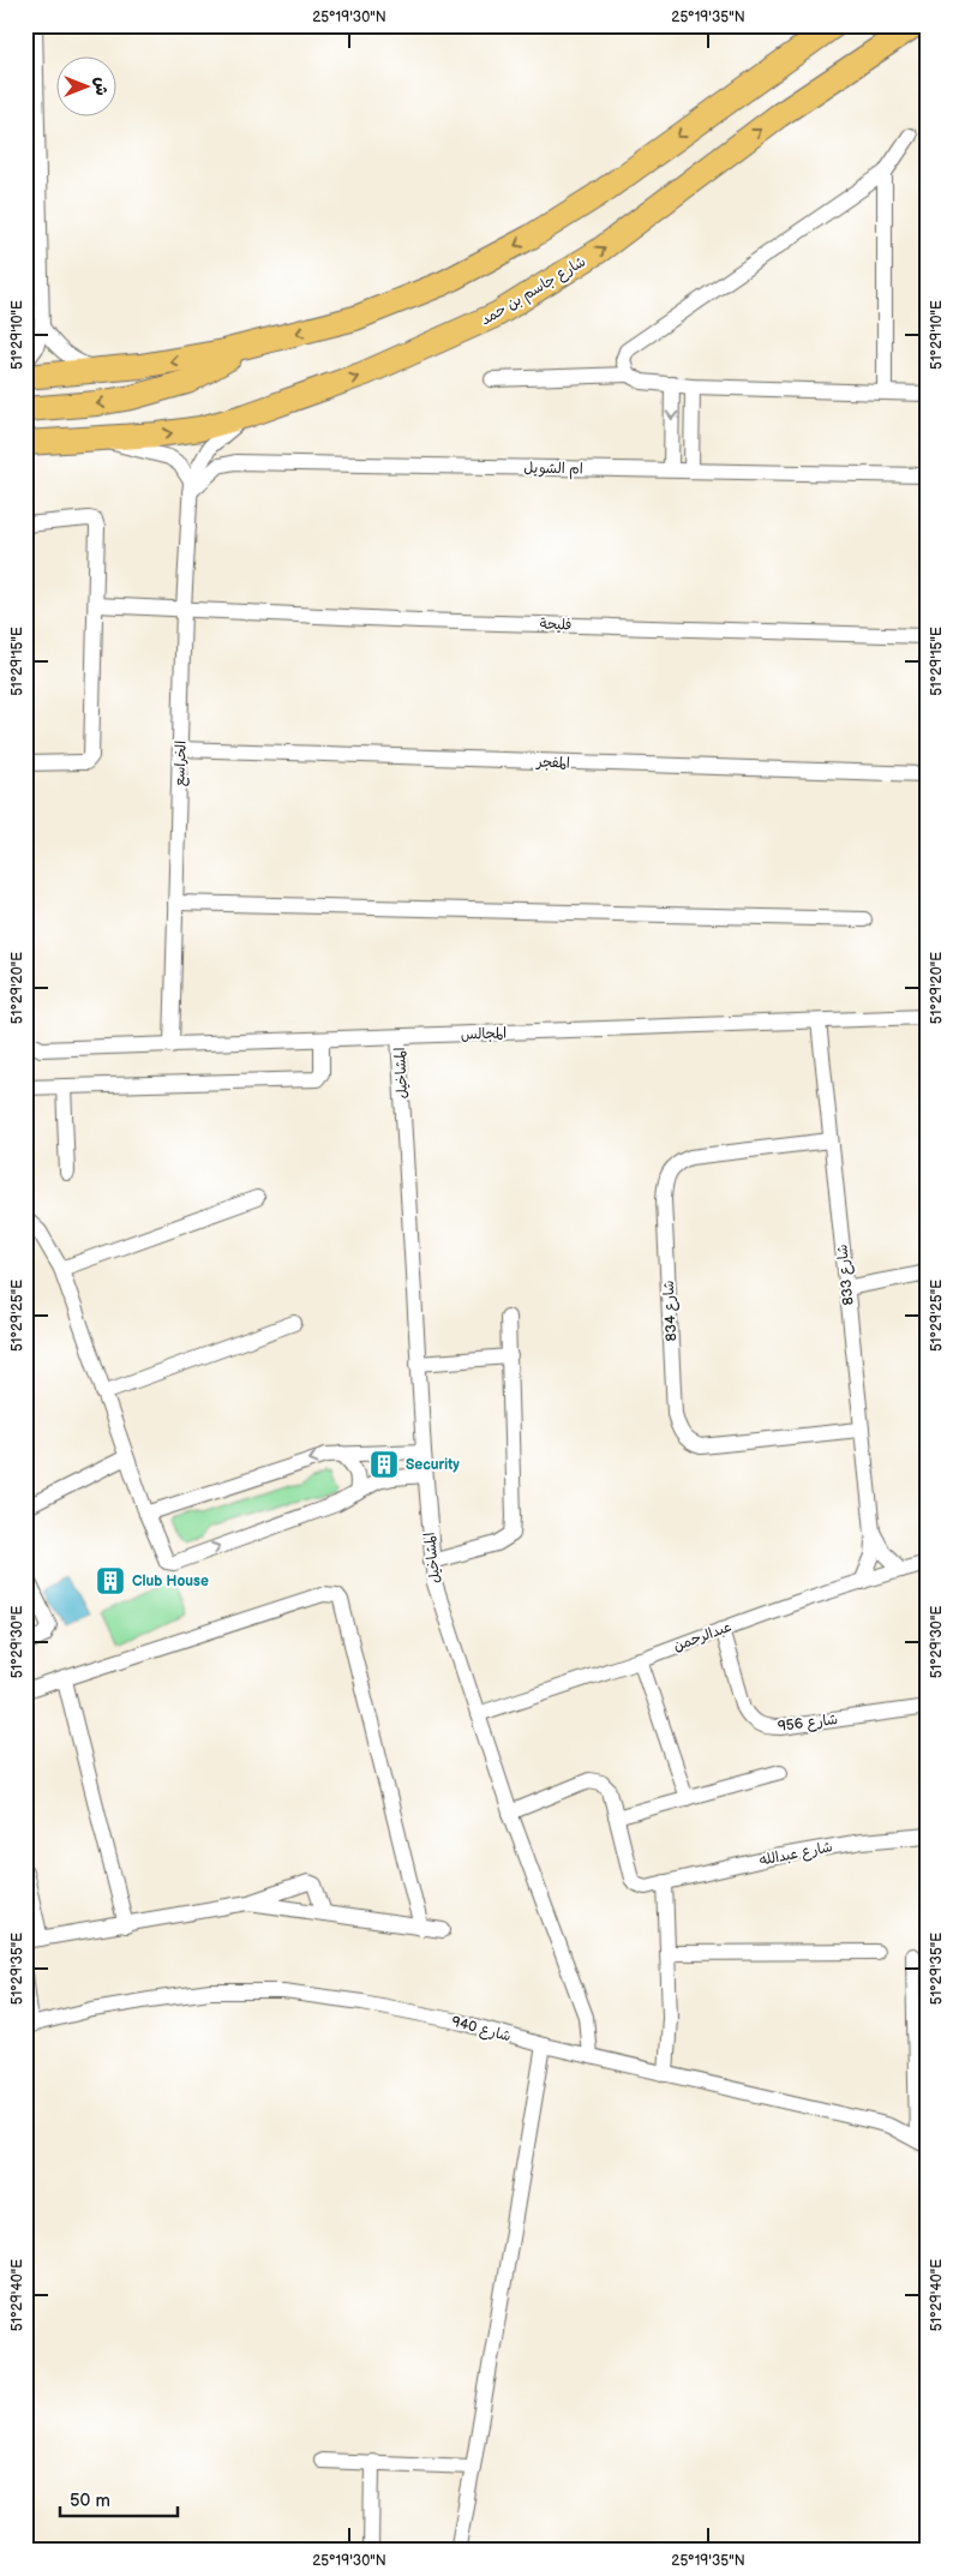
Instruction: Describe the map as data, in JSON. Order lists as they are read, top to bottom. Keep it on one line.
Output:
{"streets":{"main road":["شارع جاسم بن حمد"],"street":["ام الشويل","فليحة","المفجر","الخراسع","المجالس","المشاخيل","شارع 833","شارع 834","عبدالرحمن","شارع 956","شارع عبدالله","شارع 940"]},"crossings":[["شارع جاسم بن حمد","الخراسع"],["ام الشويل","الخراسع"],["فليحة","الخراسع"],["المفجر","الخراسع"],["الخراسع","المجالس"],["المجالس","المشاخيل"],["المجالس","شارع 833"],["المشاخيل","عبدالرحمن"],["المشاخيل","شارع عبدالله"],["المشاخيل","شارع 940"],["شارع 833","شارع 834"],["شارع 833","عبدالرحمن"],["عبدالرحمن","شارع 956"]],"places":{"building":["Security","Club House"]},"scale_bar":"50 m","north":"right","coordinates":["25°19'30\"N","25°19'35\"N","51°29'10\"E","51°29'15\"E","51°29'20\"E","51°29'25\"E","51°29'30\"E","51°29'35\"E","51°29'40\"E"]}
